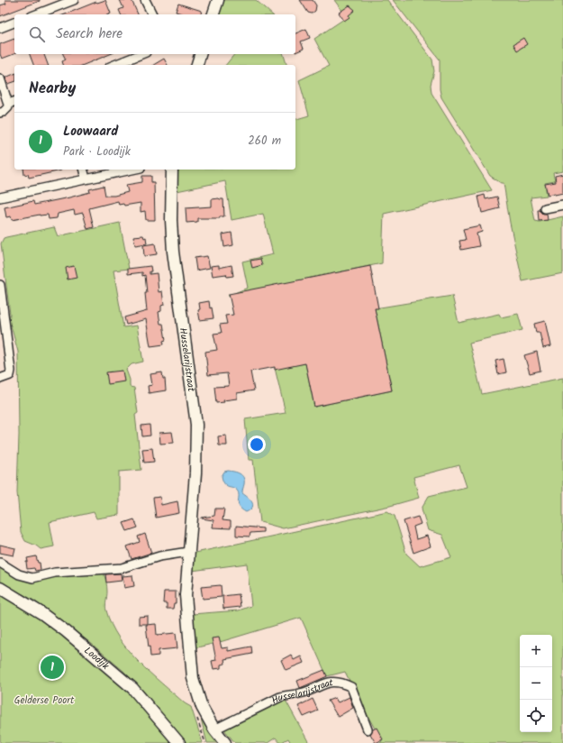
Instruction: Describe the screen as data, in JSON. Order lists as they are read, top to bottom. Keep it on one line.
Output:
{"streets":{"street":["Husselarijstraat","Loodijk"]},"parks":["Gelderse Poort"],"page":{"search":"Search here","heading":"Nearby","list":[{"mark":"1","name":"Loowaard","note":"Park · Loodijk","value":"260 m"}],"map_buttons":["+","−"],"pins":"1"}}
